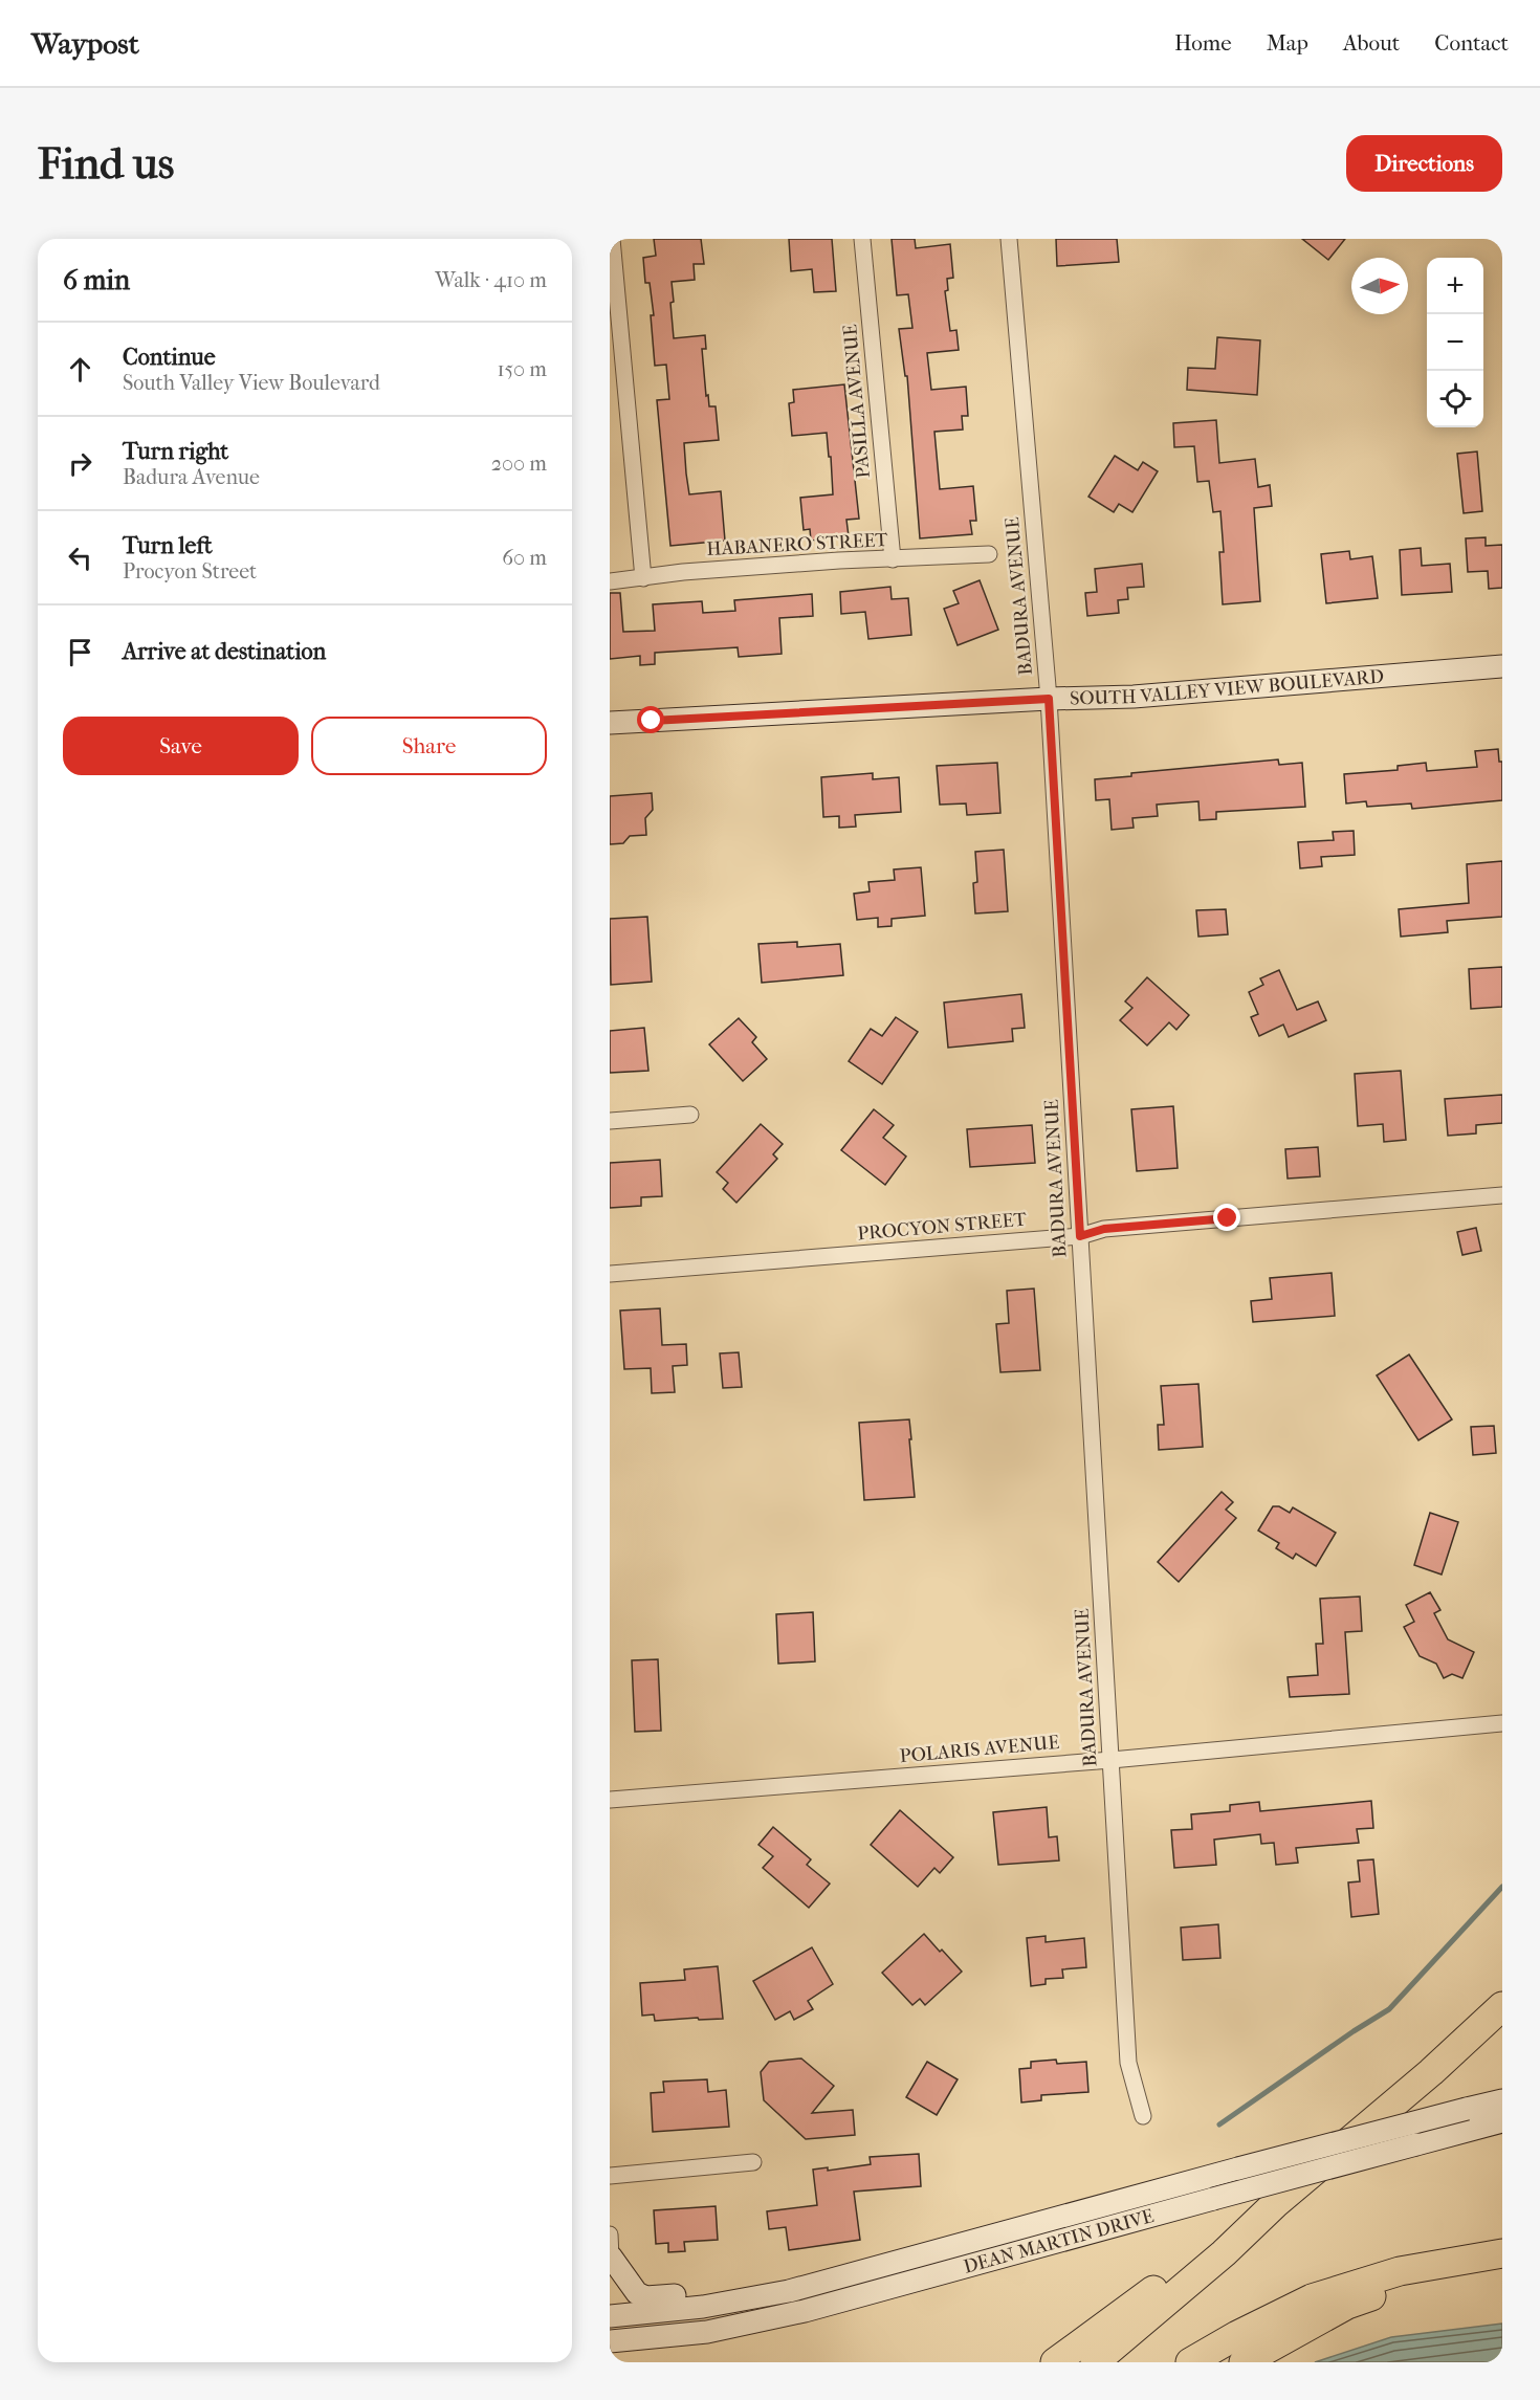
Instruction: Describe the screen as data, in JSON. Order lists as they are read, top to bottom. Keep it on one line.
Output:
{"streets":{"main road":["SOUTH VALLEY VIEW BOULEVARD","DEAN MARTIN DRIVE"],"street":["PASILLA AVENUE","HABANERO STREET","BADURA AVENUE","PROCYON STREET","POLARIS AVENUE"]},"crossings":[["PASILLA AVENUE","HABANERO STREET"],["BADURA AVENUE","SOUTH VALLEY VIEW BOULEVARD"],["BADURA AVENUE","PROCYON STREET"],["BADURA AVENUE","POLARIS AVENUE"]],"north":"right","page":{"header":"Waypost","nav":["Home","Map","About","Contact"],"buttons":["Directions",["Save","Share"]],"title":"Find us","heading":["6 min","Walk · 410 m"],"map_buttons":["+","−"],"list":[["Continue","South Valley View Boulevard","150 m"],["Turn right","Badura Avenue","200 m"],["Turn left","Procyon Street","60 m"],"Arrive at destination"]}}
